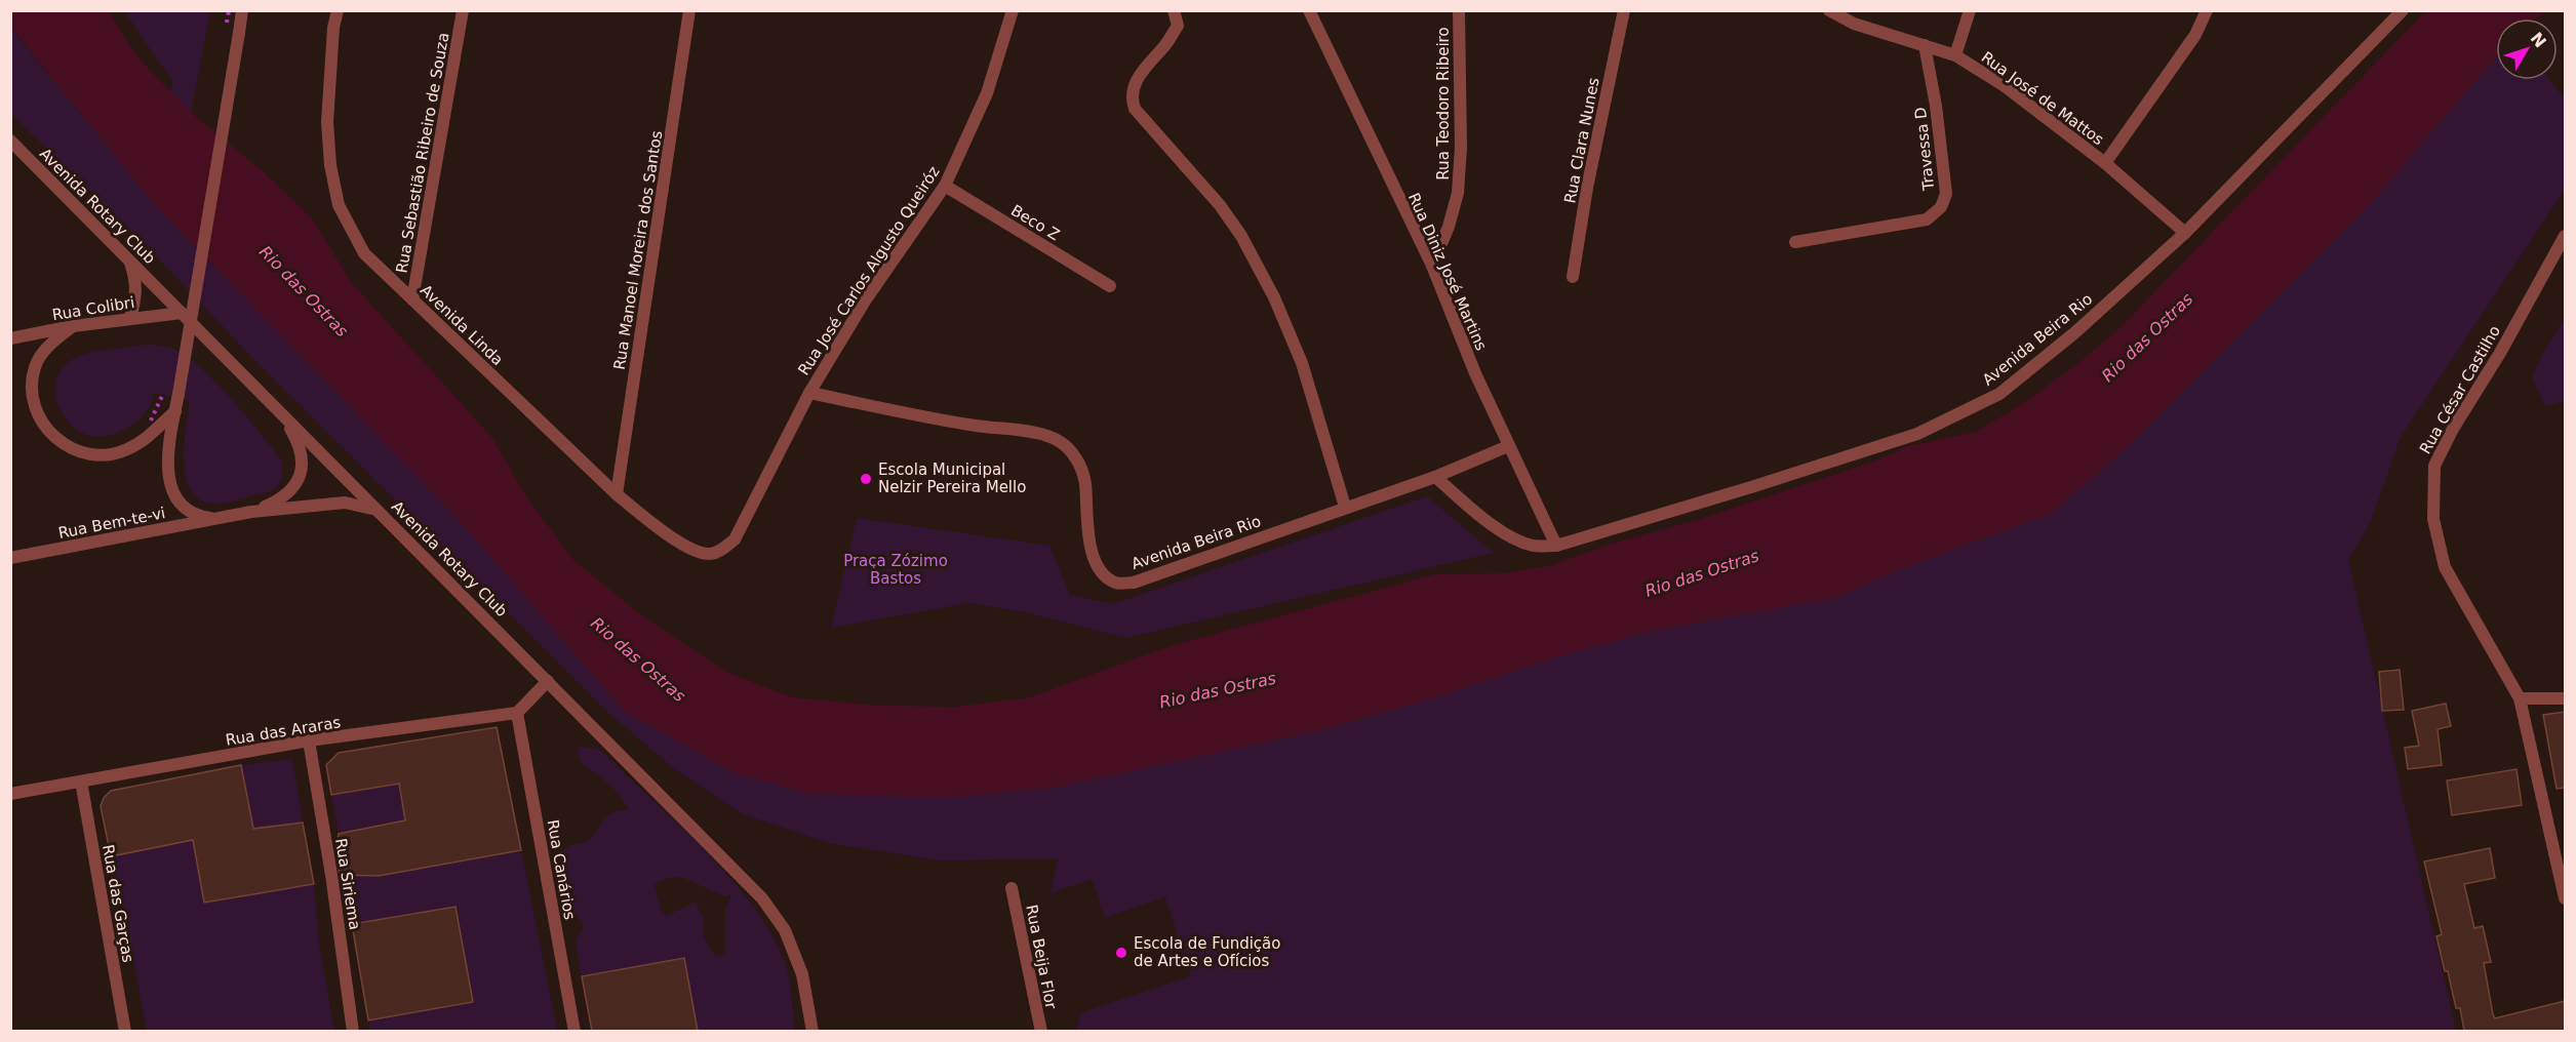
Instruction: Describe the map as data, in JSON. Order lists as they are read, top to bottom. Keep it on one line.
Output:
{"streets":{"street":["Rua José de Mattos","Rua Teodoro Ribeiro","Rua Clara Nunes","Travessa D","Rua Sebastião Ribeiro de Souza","Avenida Rotary Club","Beco Z","Rua Manoel Moreira dos Santos","Rua José Carlos Algusto Queiróz","Rua Diniz José Martins","Rua Colibri","Avenida Linda","Avenida Beira Rio","Rua César Castilho","Rua Bem-te-vi","Rua das Araras","Rua Canários","Rua Siriema","Rua das Garças","Rua Beija Flor"]},"crossings":[["Rua José de Mattos","Travessa D"],["Rua José de Mattos","Avenida Beira Rio"],["Rua Teodoro Ribeiro","Rua Diniz José Martins"],["Rua Sebastião Ribeiro de Souza","Avenida Linda"],["Avenida Rotary Club","Rua Colibri"],["Beco Z","Rua José Carlos Algusto Queiróz"],["Rua Manoel Moreira dos Santos","Avenida Linda"],["Rua José Carlos Algusto Queiróz","Avenida Linda"],["Rua José Carlos Algusto Queiróz","Avenida Beira Rio"],["Rua Diniz José Martins","Avenida Beira Rio"],["Rua das Araras","Rua Canários"],["Rua das Araras","Rua Siriema"],["Rua das Araras","Rua das Garças"]],"water":["Rio das Ostras"],"parks":["Praça Zózimo Bastos"],"places":["Escola Municipal Nelzir Pereira Mello","Escola de Fundição de Artes e Ofícios"],"north":"top right"}
